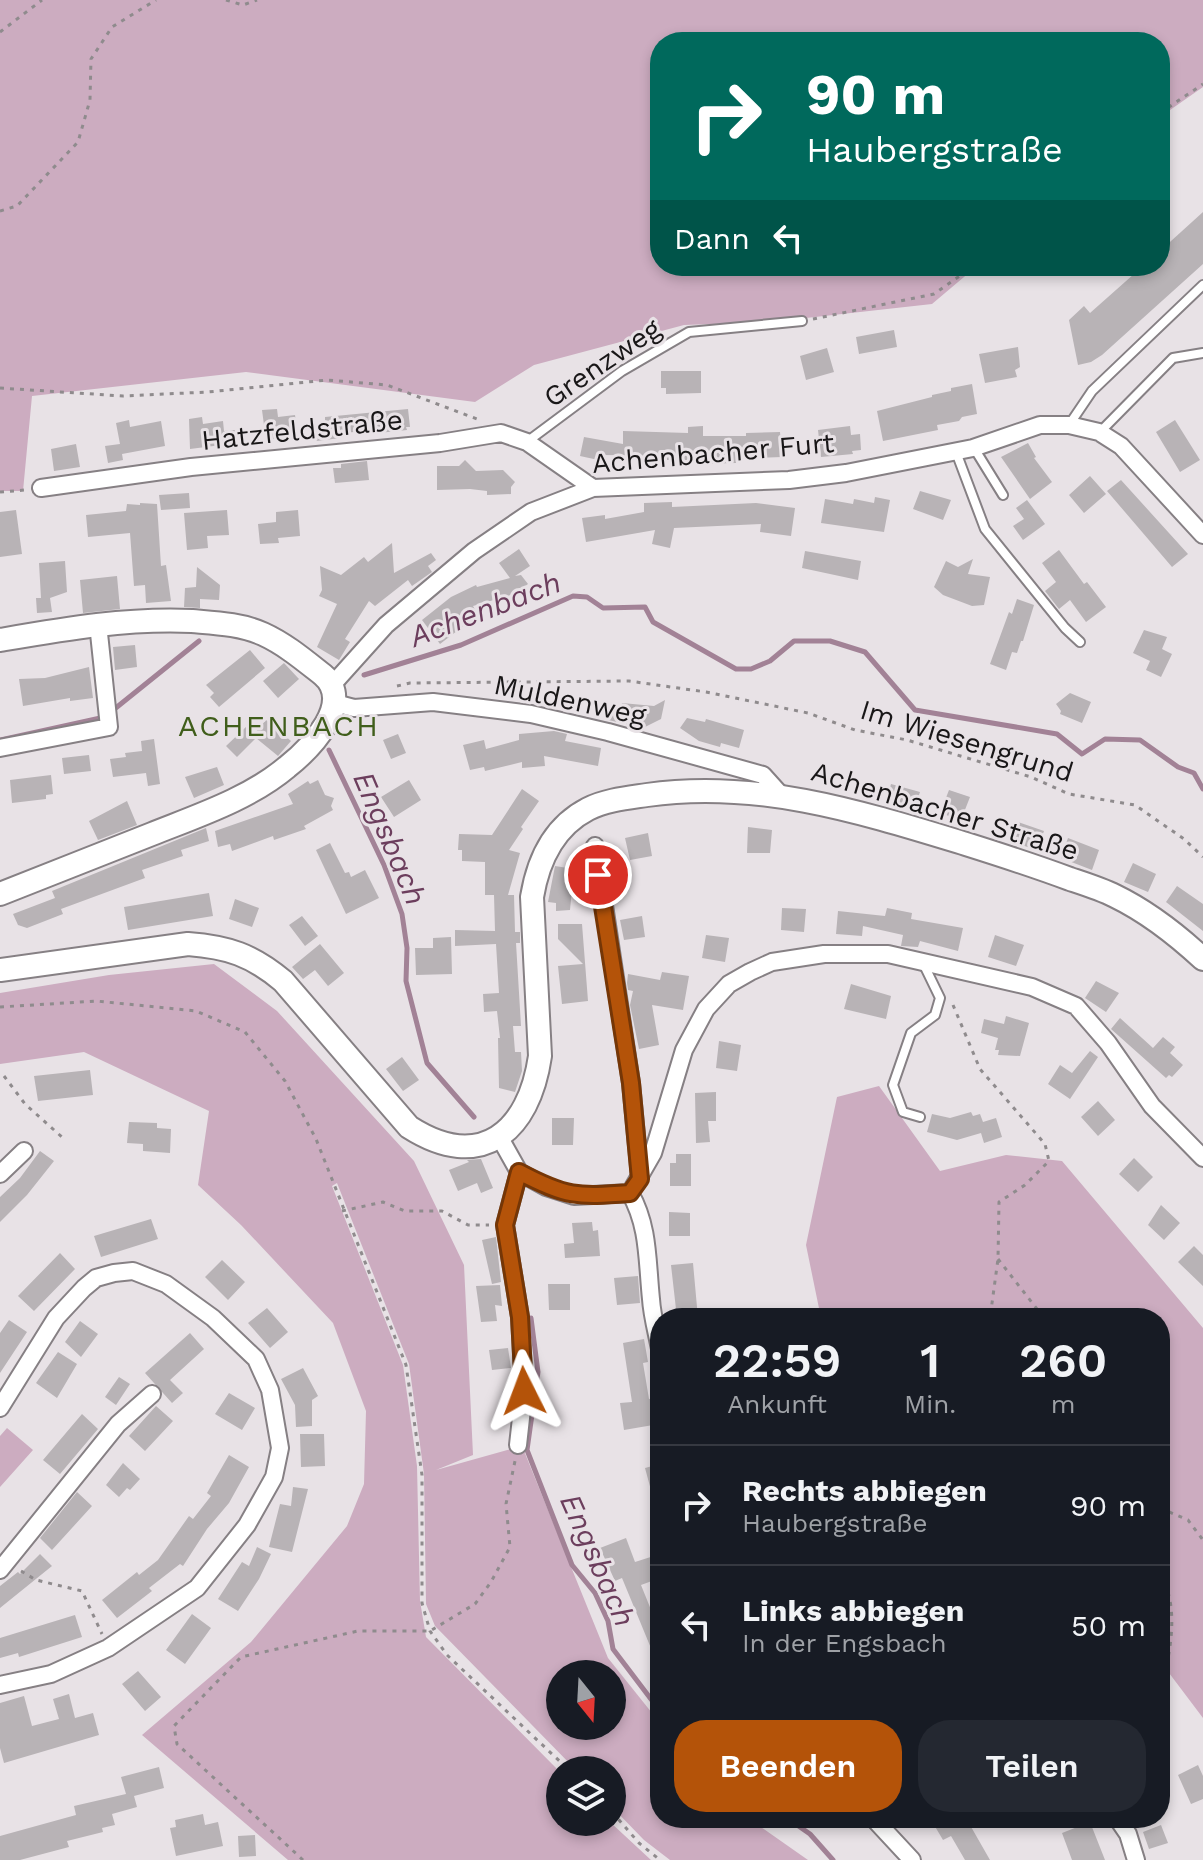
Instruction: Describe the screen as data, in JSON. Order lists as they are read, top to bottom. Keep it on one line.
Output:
{"streets":{"main road":["Achenbacher Furt","Achenbacher Straße"],"street":["Hatzfeldstraße","Muldenweg"],"lane":["Grenzweg"],"path":["Im Wiesengrund"]},"crossings":[["Grenzweg","Hatzfeldstraße"],["Hatzfeldstraße","Achenbacher Furt"],["Achenbacher Furt","Muldenweg"],["Muldenweg","Achenbacher Straße"]],"districts":["ACHENBACH"],"water":["Achenbach","Engsbach"],"north":"bottom","page":{"turn":["90 m","Haubergstraße"],"then":"Dann","eta":["22:59","Ankunft","1","Min.","260","m"],"list":[{"name":"Rechts abbiegen","note":"Haubergstraße","value":"90 m"},{"name":"Links abbiegen","note":"In der Engsbach","value":"50 m"}],"buttons":["Beenden","Teilen"]}}
